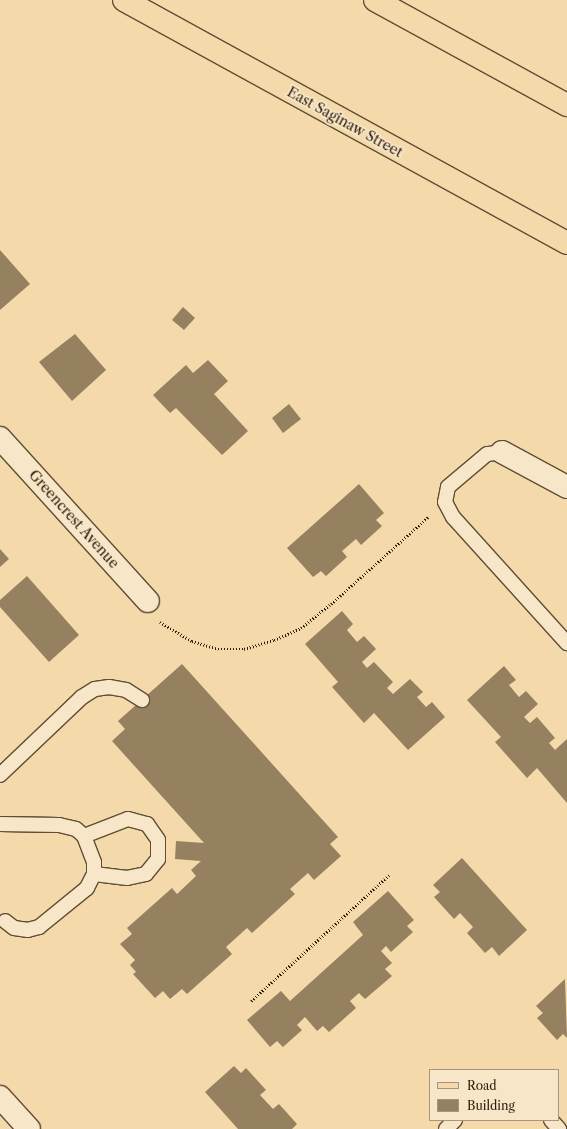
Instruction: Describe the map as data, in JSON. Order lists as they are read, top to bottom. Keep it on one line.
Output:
{"streets":{"main road":["East Saginaw Street"],"street":["Greencrest Avenue"]},"legend":["Road","Building"]}
